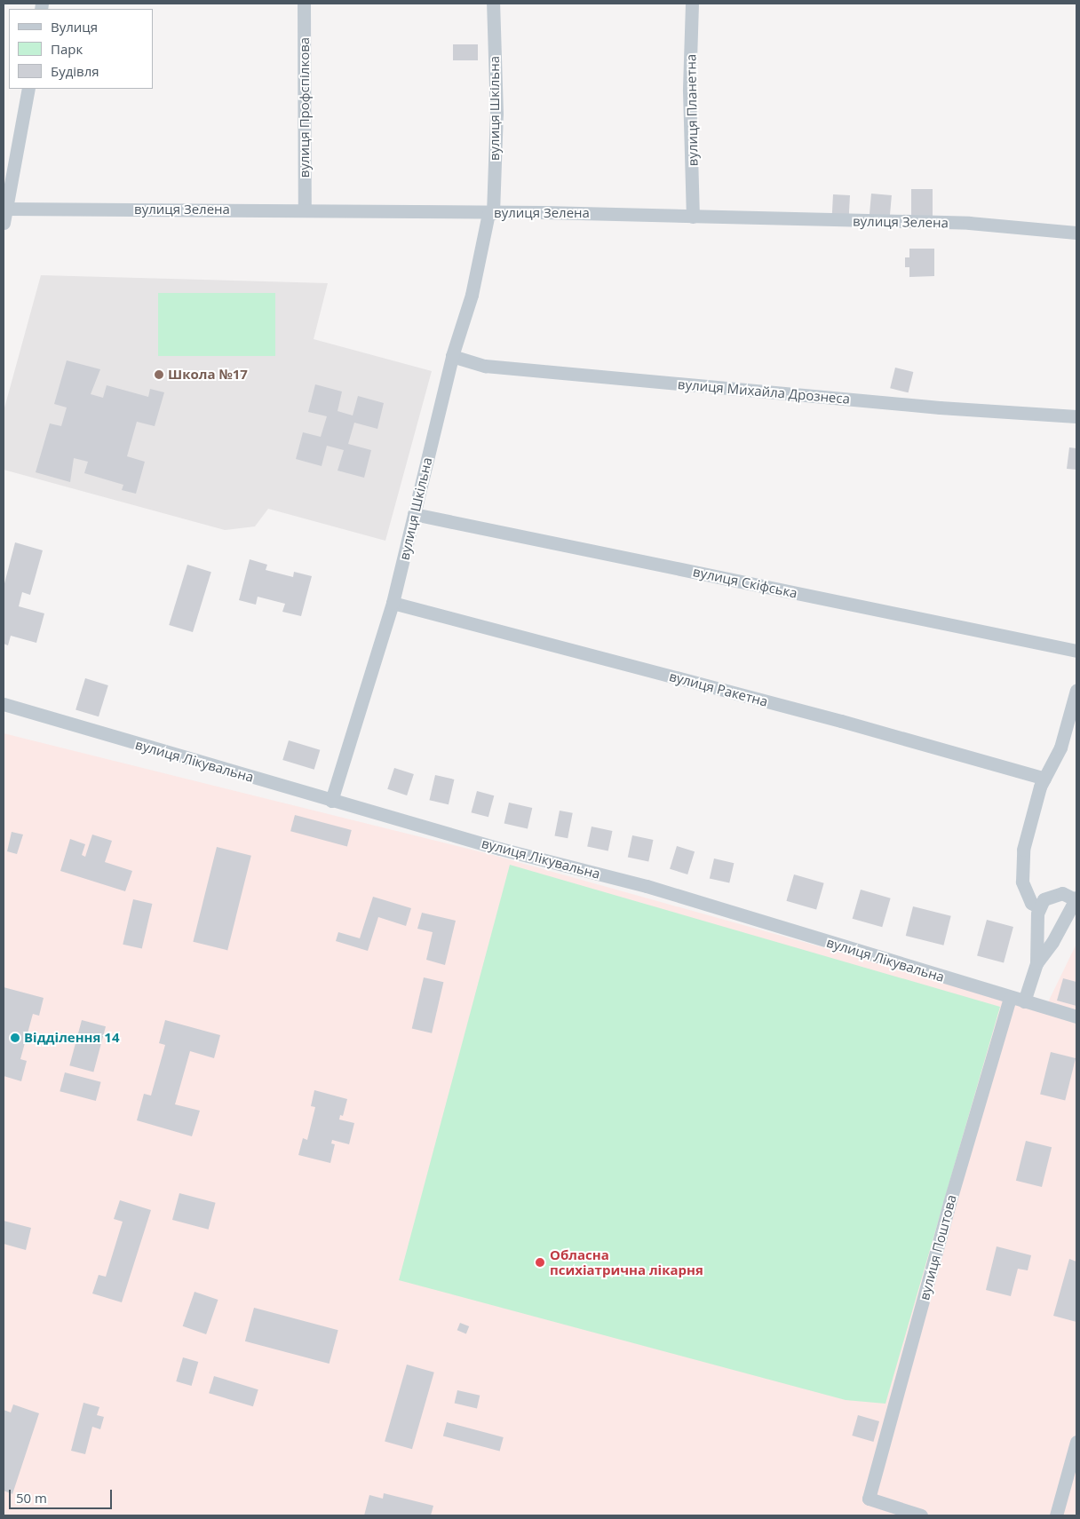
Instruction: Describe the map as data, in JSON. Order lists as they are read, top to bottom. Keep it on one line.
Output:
{"streets":{"street":["вулиця Профспілкова","вулиця Шкільна","вулиця Планетна","вулиця Зелена","вулиця Михайла Дрознеса","вулиця Скіфська","вулиця Ракетна","вулиця Лікувальна","вулиця Поштова"]},"crossings":[["вулиця Профспілкова","вулиця Зелена"],["вулиця Шкільна","вулиця Зелена"],["вулиця Шкільна","вулиця Михайла Дрознеса"],["вулиця Шкільна","вулиця Скіфська"],["вулиця Шкільна","вулиця Ракетна"],["вулиця Шкільна","вулиця Лікувальна"],["вулиця Планетна","вулиця Зелена"],["вулиця Лікувальна","вулиця Поштова"]],"places":["Школа №17","Відділення 14","Обласна психіатрична лікарня"],"legend":["Вулиця","Парк","Будівля"],"scale_bar":"50 m"}
